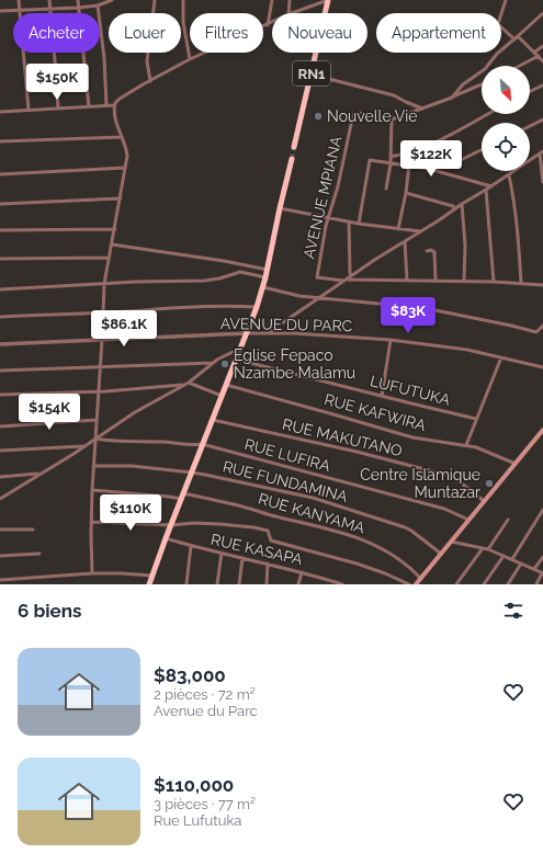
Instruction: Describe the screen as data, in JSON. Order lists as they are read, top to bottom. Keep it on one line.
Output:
{"streets":{"highway":["RN1"],"street":["AVENUE MPIANA","AVENUE DU PARC","LUFUTUKA","RUE KAFWIRA","RUE MAKUTANO","RUE LUFIRA","RUE FUNDAMINA","RUE KANYAMA","RUE KASAPA"]},"places":["Nouvelle Vie","Eglise Fepaco Nzambe Malamu","Centre Islamique Muntazar"],"north":"bottom right","page":{"chip":["Acheter","Louer","Filtres","Nouveau","Appartement"],"price":["$150K","$122K","$83K","$86.1K","$154K","$110K"],"heading":"6 biens","list":[{"name":"$83,000","note":"2 pièces · 72 m² · Avenue du Parc"},{"name":"$110,000","note":"3 pièces · 77 m² · Rue Lufutuka"}]}}
